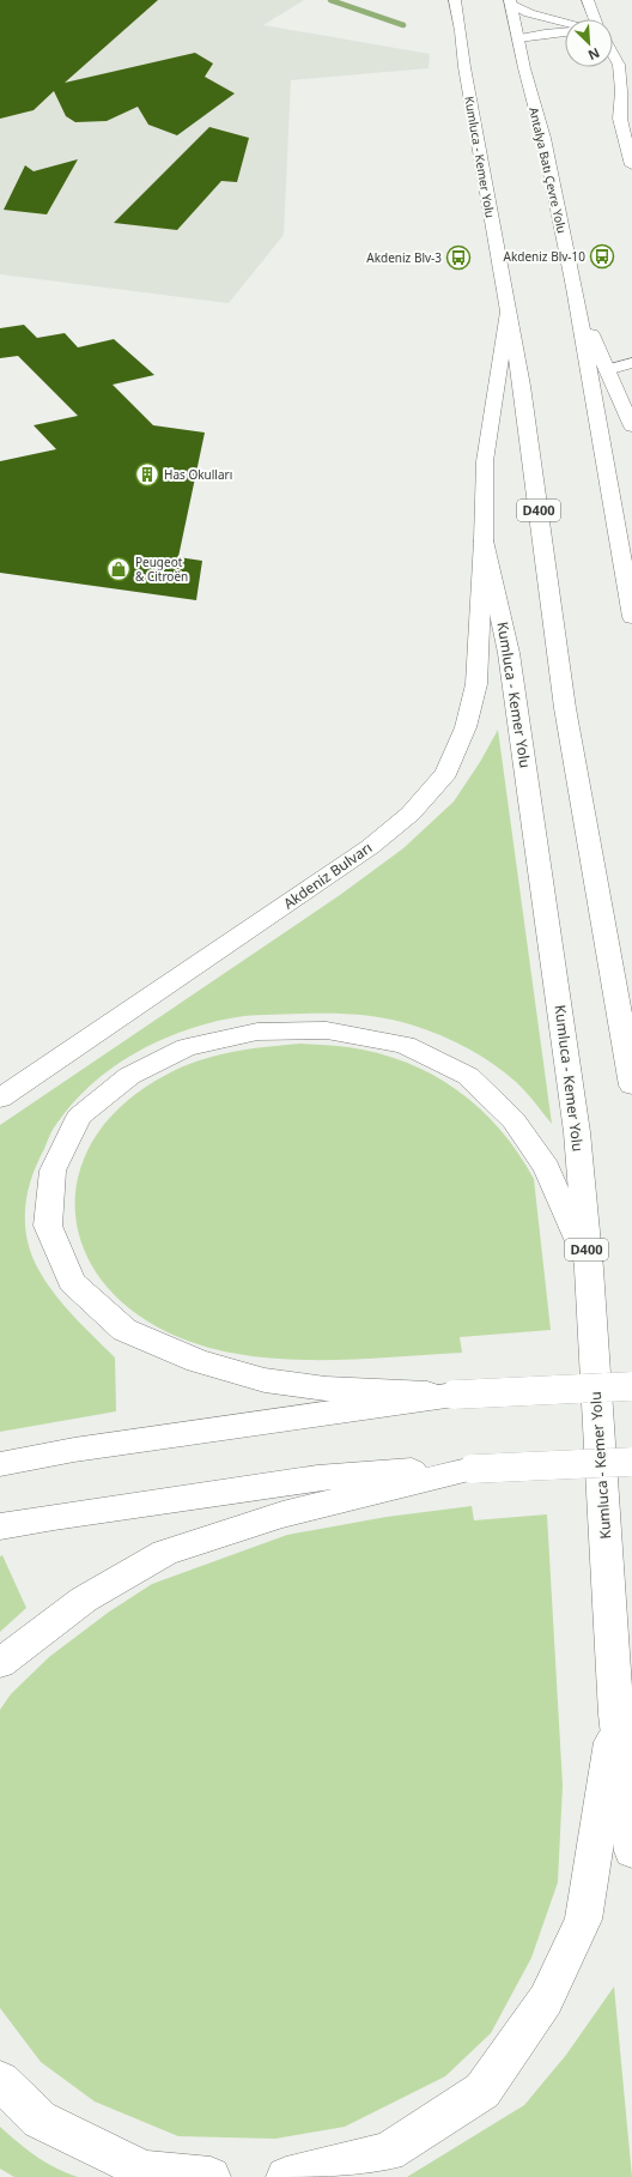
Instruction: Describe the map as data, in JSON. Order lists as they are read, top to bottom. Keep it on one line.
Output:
{"streets":{"main road":["Kumluca - Kemer Yolu","Antalya Batı Çevre Yolu","D400","Akdeniz Bulvarı"]},"crossings":[["Kumluca - Kemer Yolu","Akdeniz Bulvarı"]],"places":{"bus stop":["Akdeniz Blv-10","Akdeniz Blv-3"],"building":["Has Okulları"],"shop":["Peugeot & Citroën"]},"north":"bottom right"}
